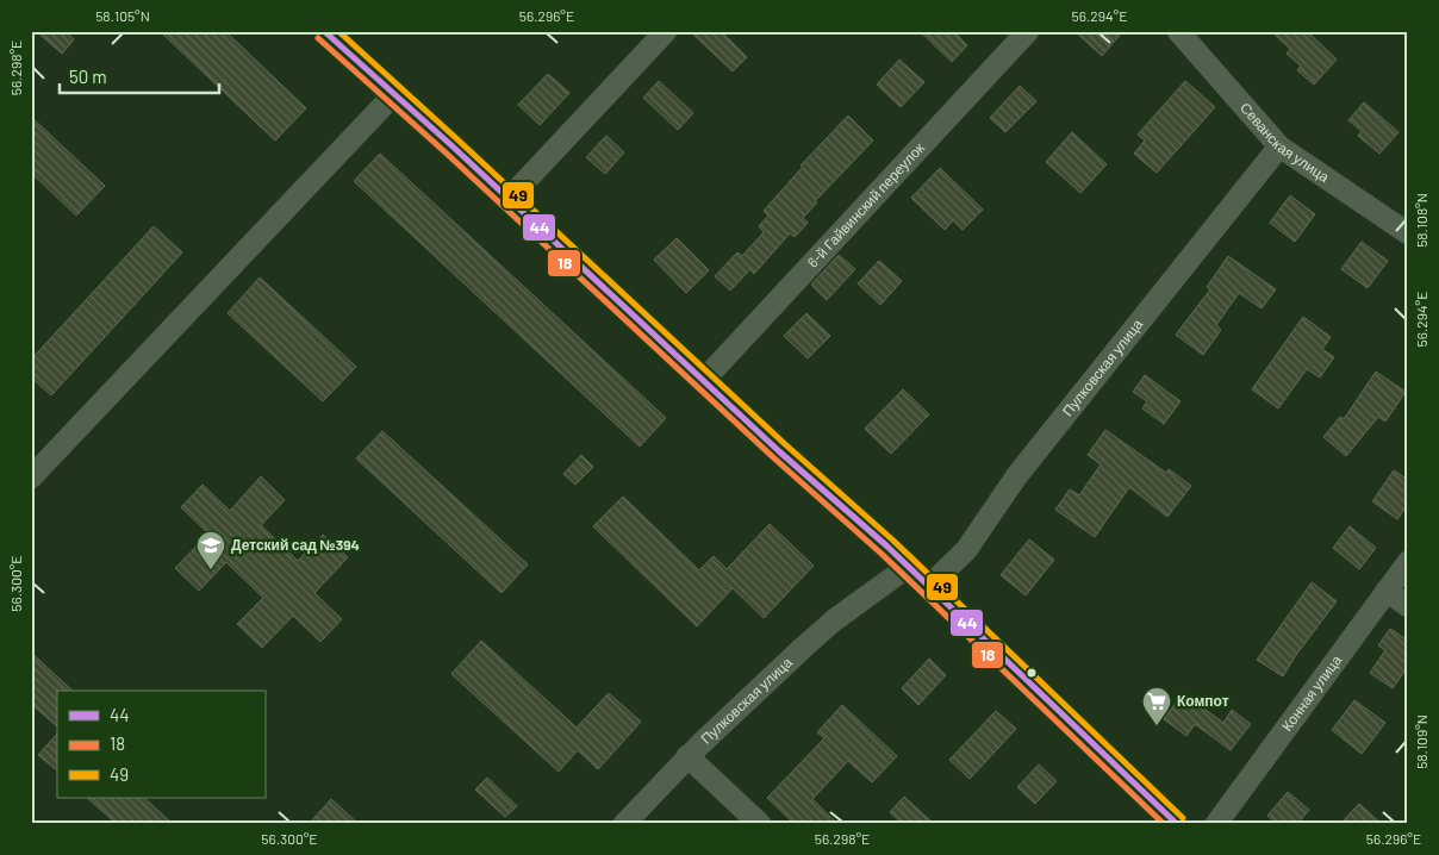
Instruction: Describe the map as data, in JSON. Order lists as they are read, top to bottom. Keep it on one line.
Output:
{"streets":{"street":["Севанская улица","6-й Гайвинский переулок","Пулковская улица","Конная улица"]},"crossings":[["Севанская улица","Пулковская улица"]],"places":{"school or university":["Детский сад №394"],"supermarket":["Компот"]},"lines":["transit line 44","transit line 49","transit line 18"],"legend":["44","18","49"],"scale_bar":"50 m","coordinates":["58.105°N","56.296°E","56.294°E","56.298°E","58.108°N","56.300°E","58.109°N"]}
